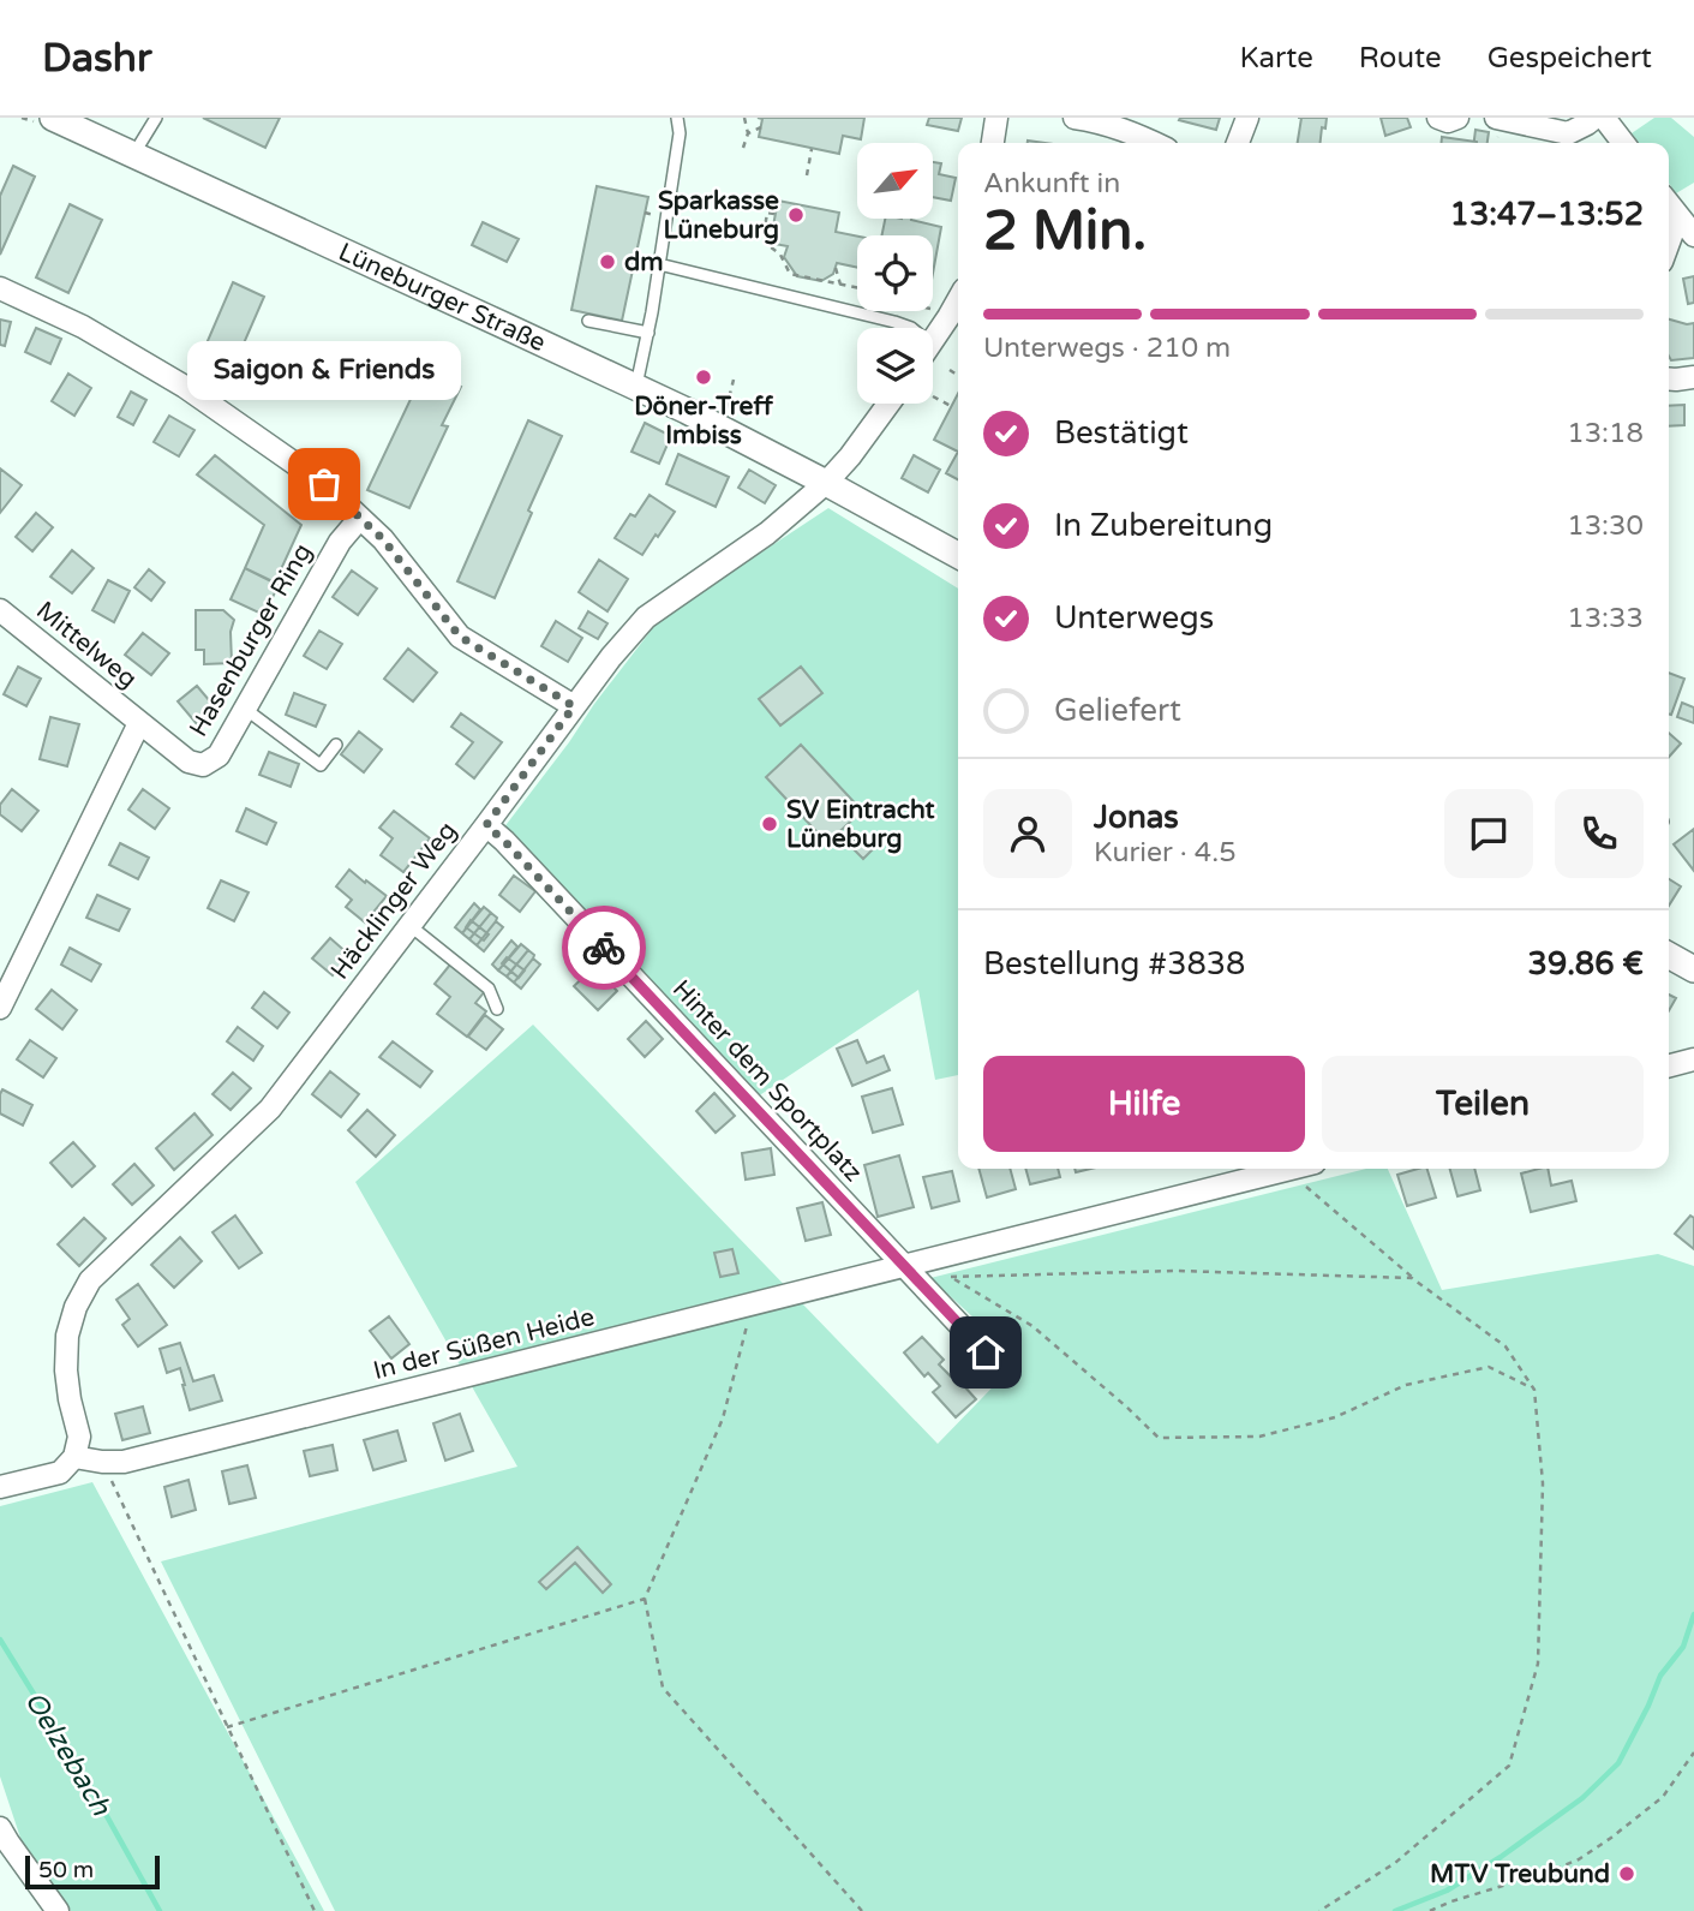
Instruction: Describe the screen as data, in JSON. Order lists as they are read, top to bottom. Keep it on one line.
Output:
{"streets":{"street":["Lüneburger Straße","Hasenburger Ring","Mittelweg","Häcklinger Weg","Hinter dem Sportplatz","In der Süßen Heide"]},"crossings":[["Lüneburger Straße","Häcklinger Weg"],["Hasenburger Ring","Mittelweg"],["Häcklinger Weg","Hinter dem Sportplatz"],["Häcklinger Weg","In der Süßen Heide"],["Hinter dem Sportplatz","In der Süßen Heide"]],"water":["Oelzebach"],"places":["Sparkasse Lüneburg","dm","Döner-Treff Imbiss","Saigon & Friends","SV Eintracht Lüneburg","MTV Treubund"],"scale_bar":"50 m","north":"top right","page":{"header":"Dashr","nav":["Karte","Route","Gespeichert"],"heading":["2 Min.","Ankunft in","13:47–13:52"],"panel":["Jonas","Kurier · 4.5","Bestellung #3838","39.86 €"],"bar":"Unterwegs · 210 m","bubble":"Saigon & Friends","list":[["Bestätigt","13:18"],["In Zubereitung","13:30"],["Unterwegs","13:33"],"Geliefert"],"buttons":["Hilfe","Teilen"],"scale":"50 m"}}
